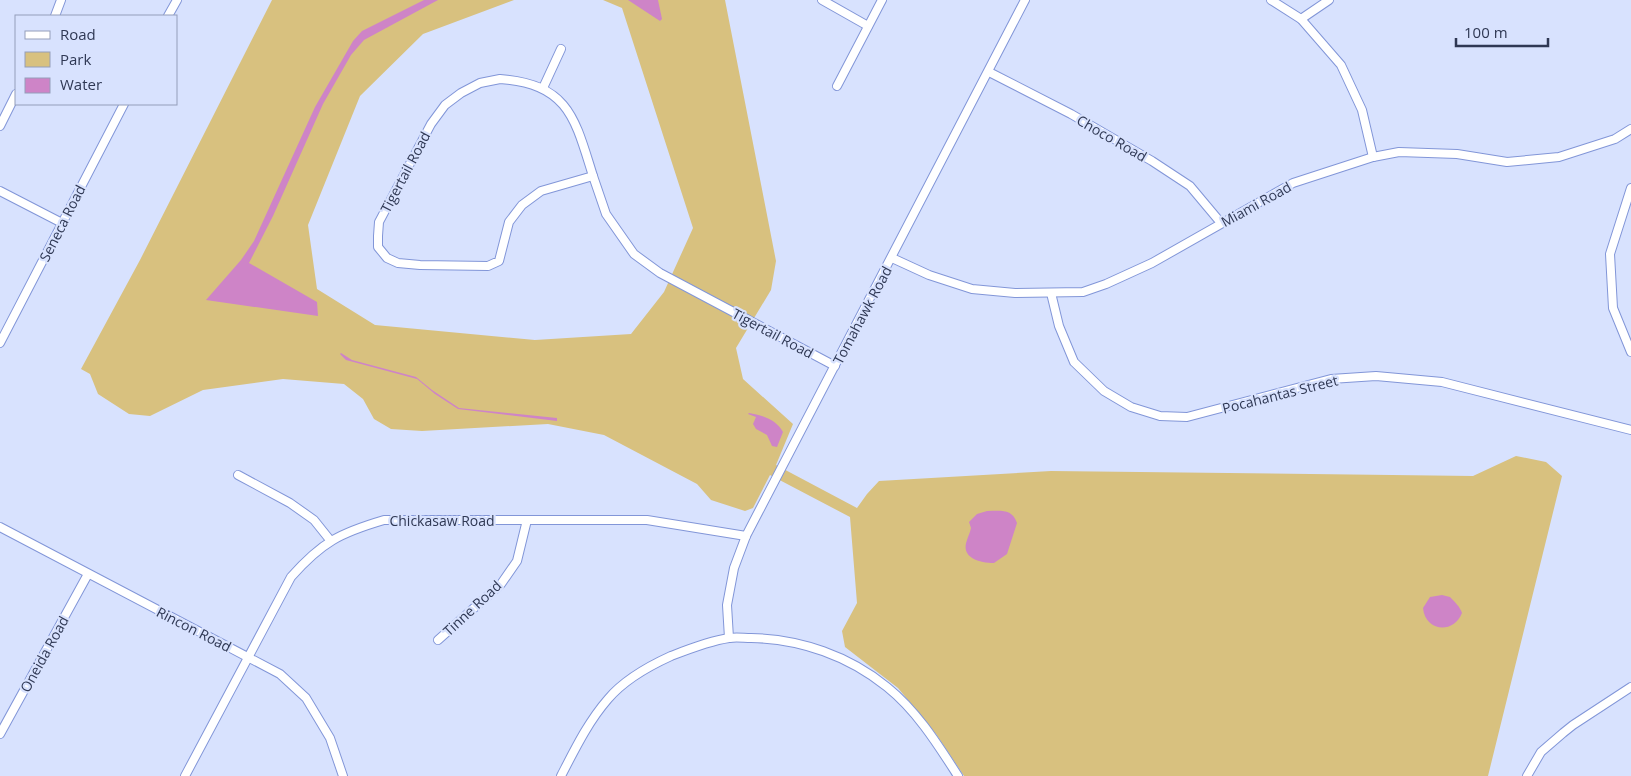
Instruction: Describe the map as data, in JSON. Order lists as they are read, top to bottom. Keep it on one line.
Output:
{"streets":{"street":["Choco Road","Tigertail Road","Miami Road","Seneca Road","Tomahawk Road","Pocahantas Street","Chickasaw Road","Tinne Road","Rincon Road","Oneida Road"]},"crossings":[["Choco Road","Miami Road"],["Choco Road","Tomahawk Road"],["Tigertail Road","Tomahawk Road"],["Miami Road","Tomahawk Road"],["Miami Road","Pocahantas Street"],["Tomahawk Road","Chickasaw Road"],["Chickasaw Road","Tinne Road"],["Chickasaw Road","Rincon Road"],["Rincon Road","Oneida Road"]],"legend":["Road","Park","Water"],"scale_bar":"100 m"}
